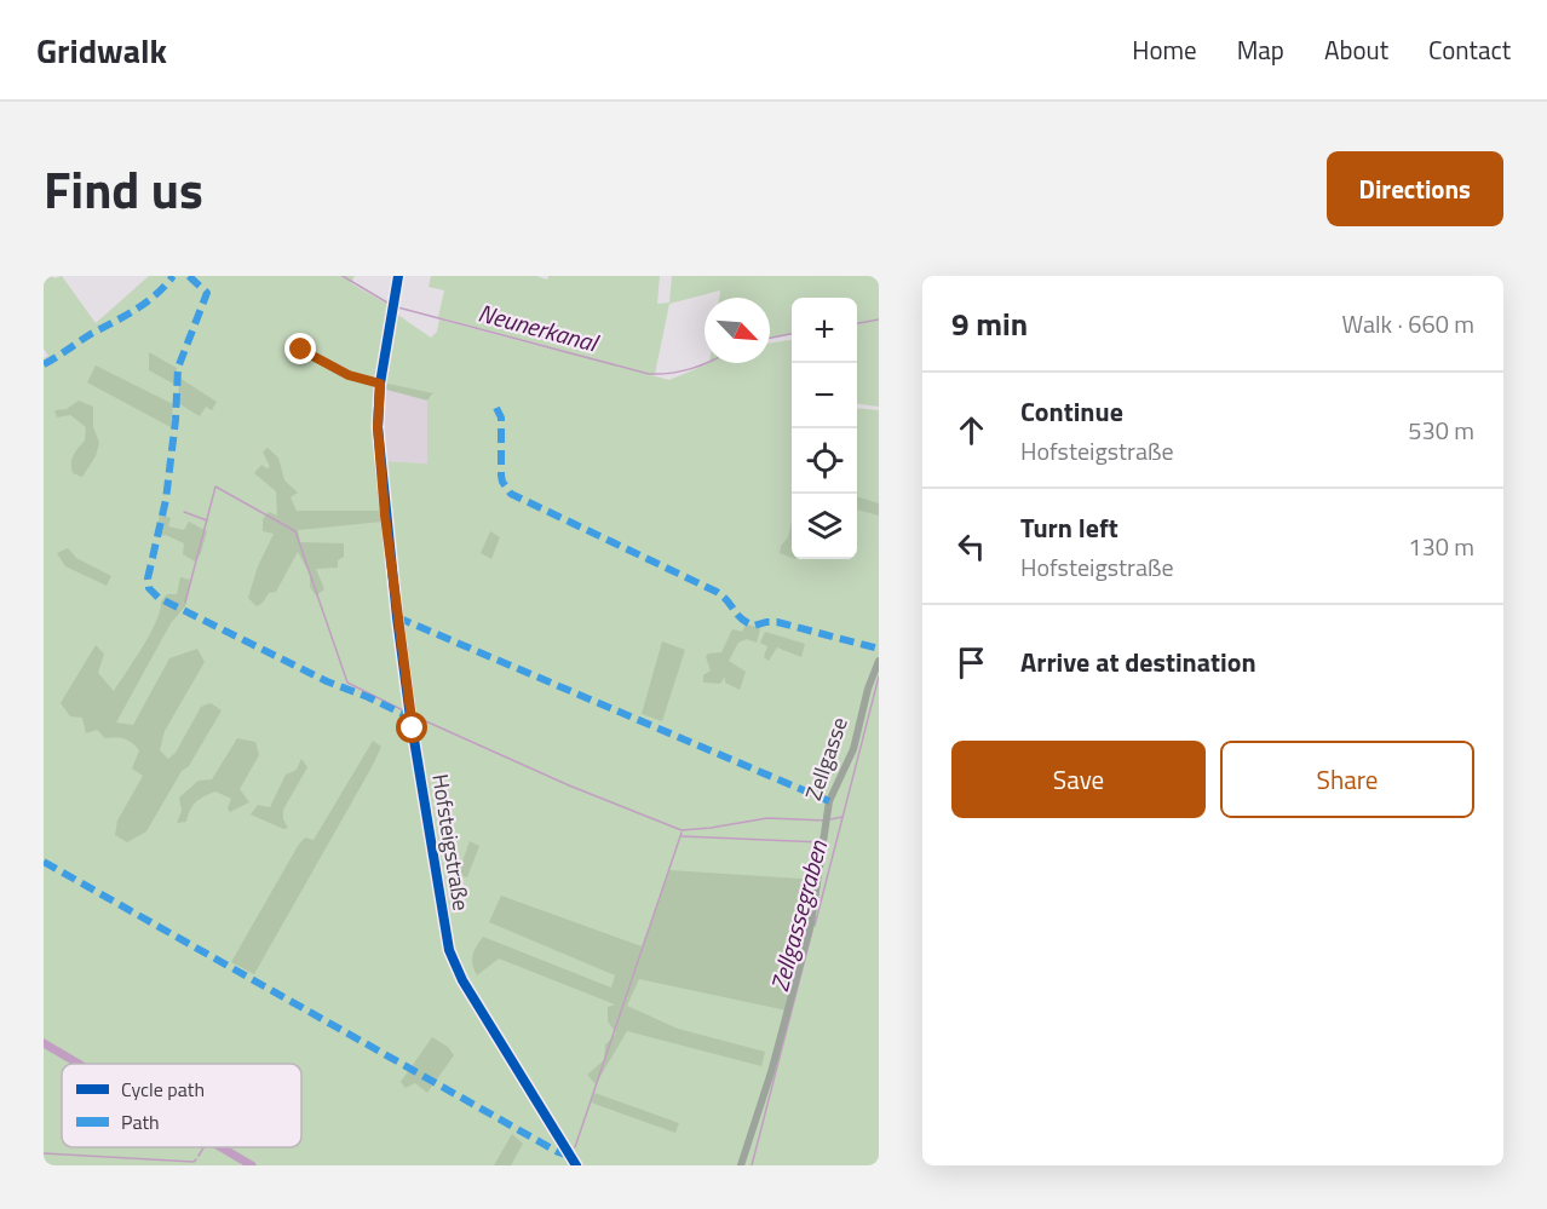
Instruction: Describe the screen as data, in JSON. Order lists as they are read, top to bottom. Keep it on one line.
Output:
{"streets":{"main road":["Zellgasse"],"street":["Hofsteigstraße"]},"water":["Neunerkanal","Zellgassegraben"],"legend":["Cycle path","Path"],"north":"bottom right","page":{"header":"Gridwalk","nav":["Home","Map","About","Contact"],"title":"Find us","buttons":["Directions",["Save","Share"]],"heading":["9 min","Walk · 660 m"],"map_buttons":["+","−"],"list":[["Continue","Hofsteigstraße","530 m"],["Turn left","Hofsteigstraße","130 m"],"Arrive at destination"]}}
